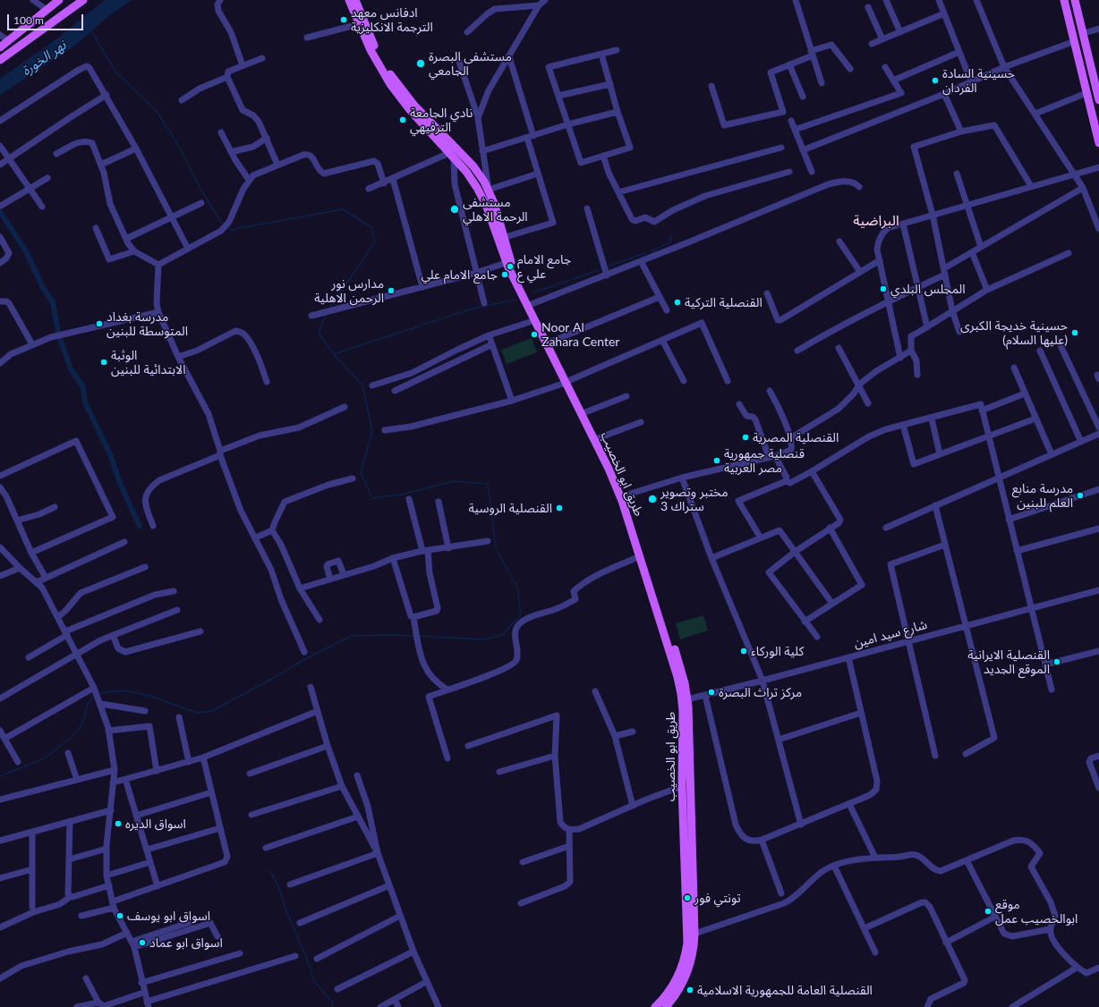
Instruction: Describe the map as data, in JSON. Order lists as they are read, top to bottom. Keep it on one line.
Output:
{"streets":{"main road":["طريق ابو الخصيب"],"street":["شارع سيد امين"]},"crossings":[["طريق ابو الخصيب","شارع سيد امين"]],"districts":["البراضية"],"water":["نهر الخورة"],"places":["ادفانس معهد الترجمة الانكليزية","مستشفى البصرة الجامعي","حسينية السادة الفردان","نادي الجامعة الترفيهي","مستشفى الرحمة الاهلي","جامع الامام علي ع","جامع الامام علي","المجلس البلدي","مدارس نور الرحمن الاهلية","القنصلية التركية","مدرسة بغداد المتوسطة للبنين","حسينية خديجة الكبرى (عليها السلام)","Noor Al Zahara Center","الوثبة الابتدائية للبنين","القنصلية المصرية","قنصلية جمهورية مصر العربية","مدرسة منابع العلم للبنين","مختبر وتصوير ستراك 3","القنصلية الروسية","كلية الوركاء","القنصلية الايرانية الموقع الجديد","مركز تراث البصرة","اسواق الديره","تونتي فور","موقع ابوالخصيب عمل","اسواق ابو يوسف","اسواق ابو عماد","القنصلية العامة للجمهورية الاسلامية"],"scale_bar":"100 m"}
